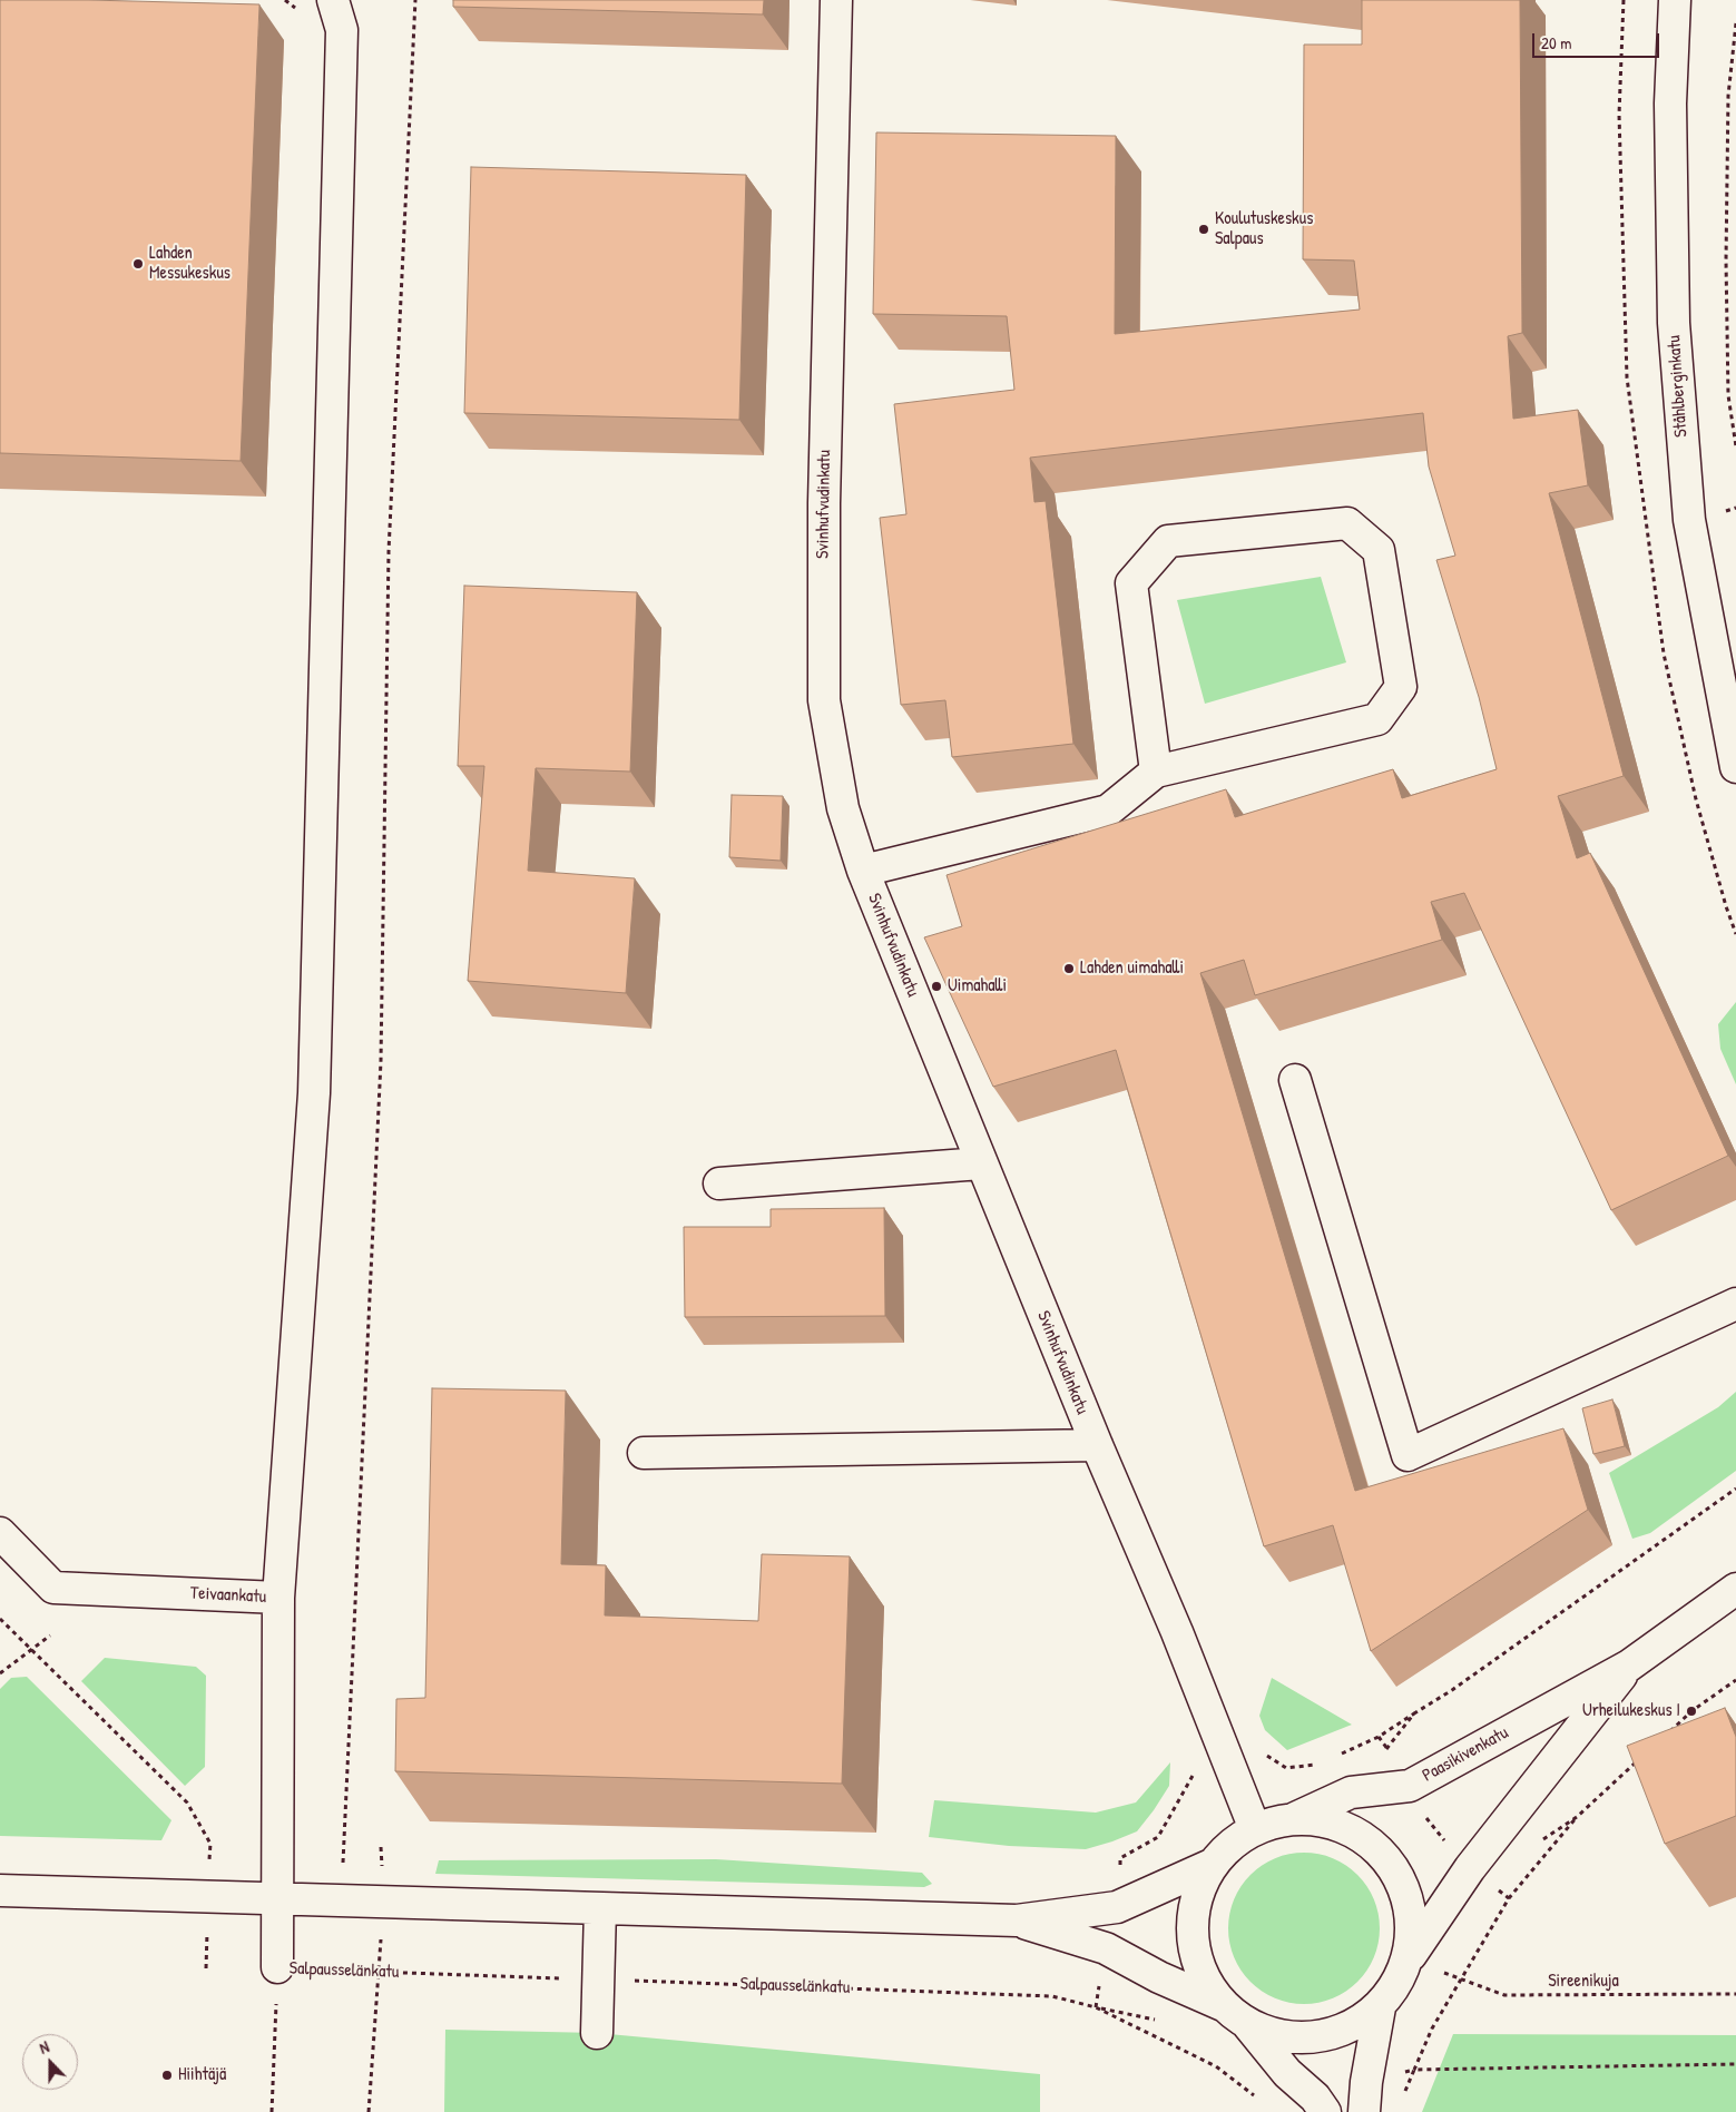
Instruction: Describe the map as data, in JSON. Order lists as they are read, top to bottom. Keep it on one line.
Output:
{"streets":{"street":["Ståhlberginkatu","Svinhufvudinkatu","Teivaankatu","Paasikivenkatu"],"path":["Salpausselänkatu","Sireenikuja"]},"crossings":[["Teivaankatu","Salpausselänkatu"]],"places":["Koulutuskeskus Salpaus","Lahden Messukeskus","Lahden uimahalli","Uimahalli","Urheilukeskus I","Hiihtäjä"],"scale_bar":"20 m","north":"top"}
